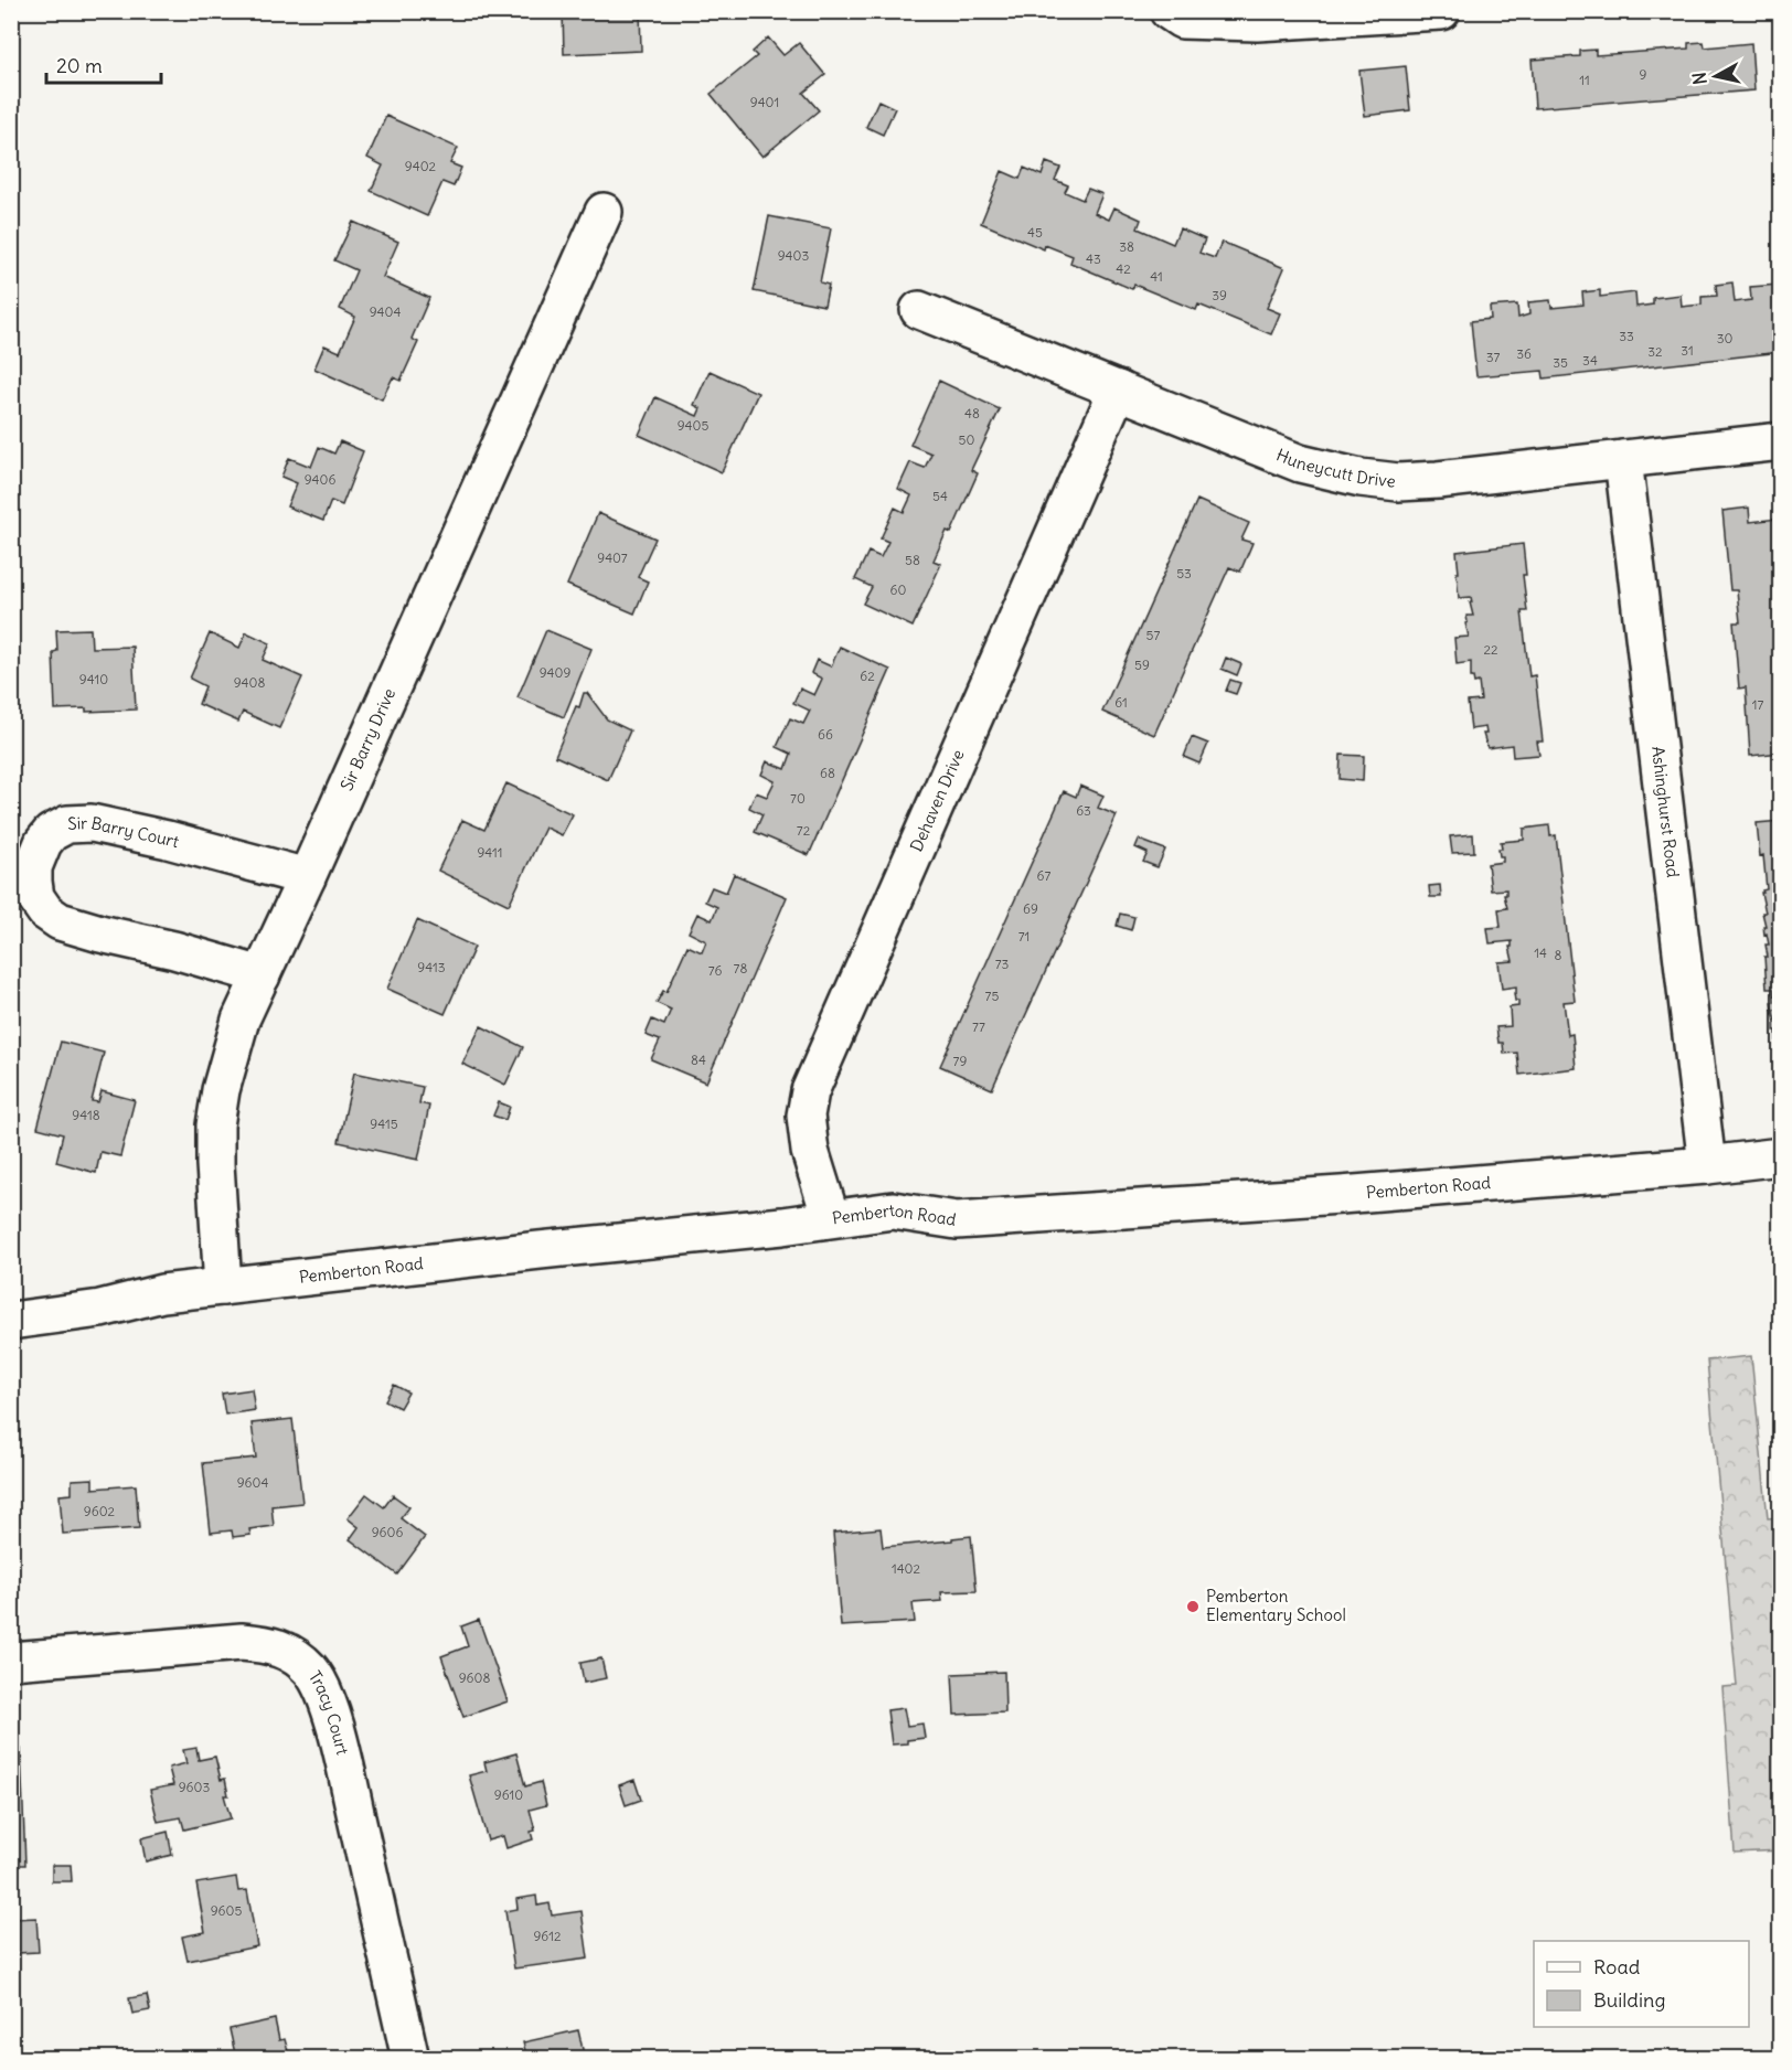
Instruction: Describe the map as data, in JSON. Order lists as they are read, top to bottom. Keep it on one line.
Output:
{"streets":{"street":["Huneycutt Drive","Sir Barry Drive","Dehaven Drive","Ashinghurst Road","Sir Barry Court","Pemberton Road","Tracy Court"]},"crossings":[["Huneycutt Drive","Dehaven Drive"],["Huneycutt Drive","Ashinghurst Road"],["Sir Barry Drive","Sir Barry Court"],["Sir Barry Drive","Pemberton Road"],["Dehaven Drive","Pemberton Road"],["Ashinghurst Road","Pemberton Road"]],"places":["Pemberton Elementary School"],"house_numbers":["9","11","9401","9402","45","38","9403","43","42","41","39","9404","33","30","31","32","36","37","34","35","48","9405","50","9406","54","9407","58","53","60","57","22","59","9409","62","9410","9408","61","17","66","68","70","63","72","9411","67","69","71","14","8","73","9413","78","76","75","77","84","79","9418","9415","9604","9602","9606","1402","9608","9603","9610","9605","9612"],"legend":["Road","Building"],"scale_bar":"20 m","north":"left"}
